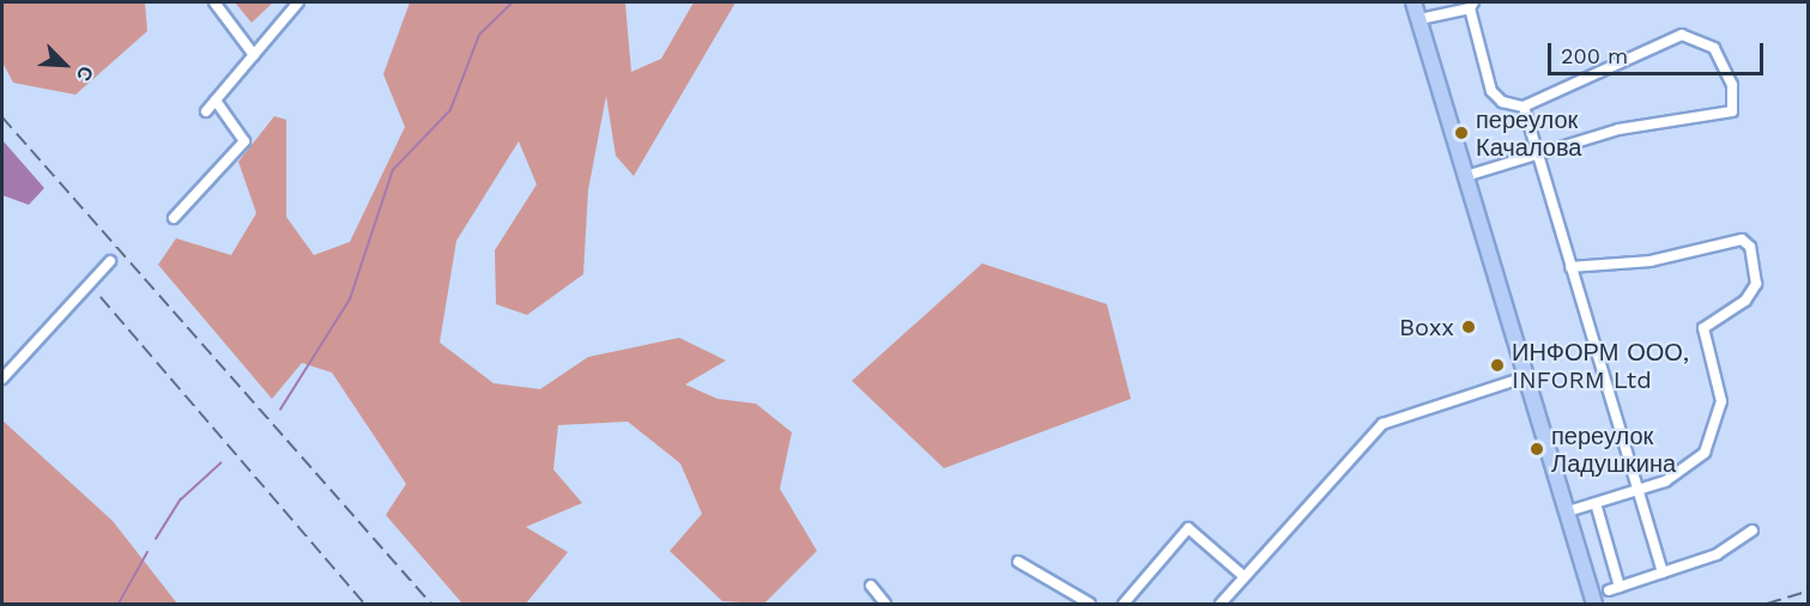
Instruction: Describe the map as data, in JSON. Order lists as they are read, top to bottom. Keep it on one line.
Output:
{"places":["переулок Качалова","Boxx","ИНФОРМ ООО, INFORM Ltd","переулок Ладушкина"],"scale_bar":"200 m","north":"bottom right"}
